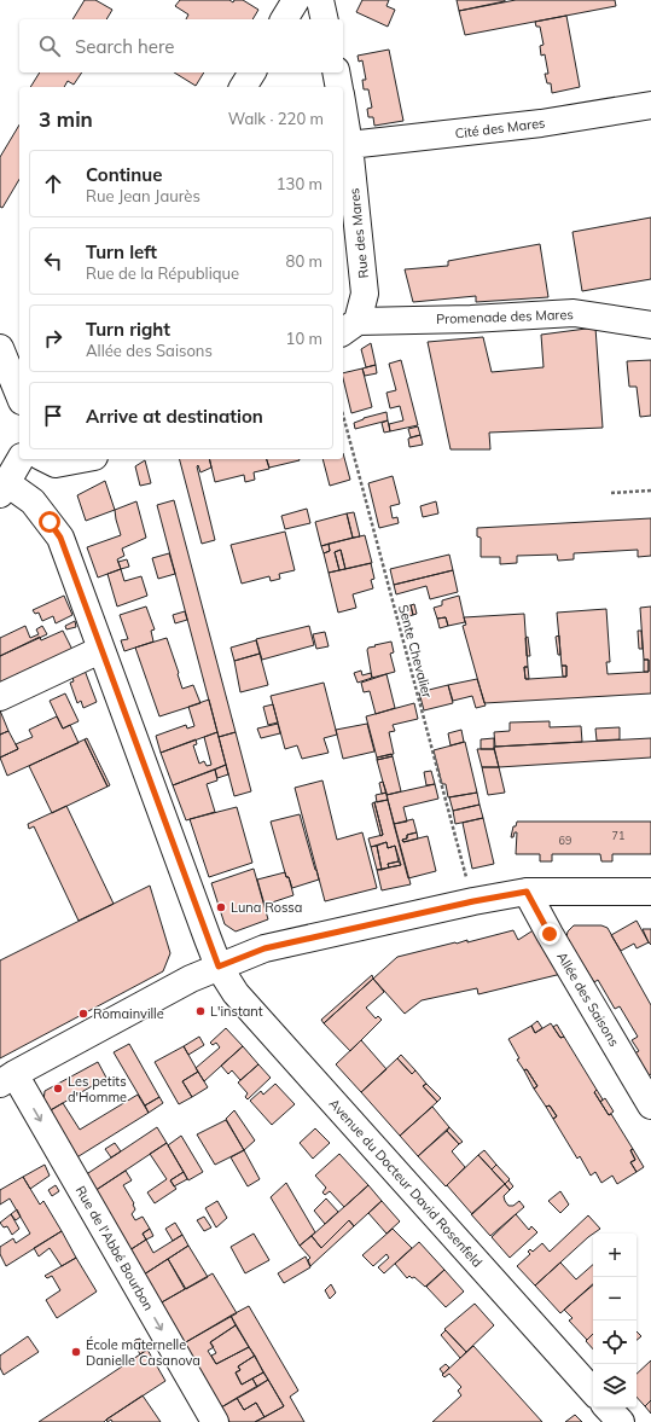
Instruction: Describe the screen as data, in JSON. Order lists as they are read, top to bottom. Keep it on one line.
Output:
{"streets":{"street":["Cité des Mares","Rue des Mares","Promenade des Mares","Allée des Saisons","Avenue du Docteur David Rosenfeld","Rue de l'Abbé Bourbon"],"path":["Sente Chevalier"]},"crossings":[["Cité des Mares","Rue des Mares"],["Rue des Mares","Promenade des Mares"]],"one_way":["Rue de l'Abbé Bourbon"],"places":["Luna Rossa","L'instant","Romainville","Les petits d'Homme","École maternelle Danielle Casanova"],"house_numbers":["71","69"],"page":{"search":"Search here","heading":["3 min","Walk · 220 m"],"list":[["Continue","Rue Jean Jaurès","130 m"],["Turn left","Rue de la République","80 m"],["Turn right","Allée des Saisons","10 m"],"Arrive at destination"],"map_buttons":["+","−"]}}
